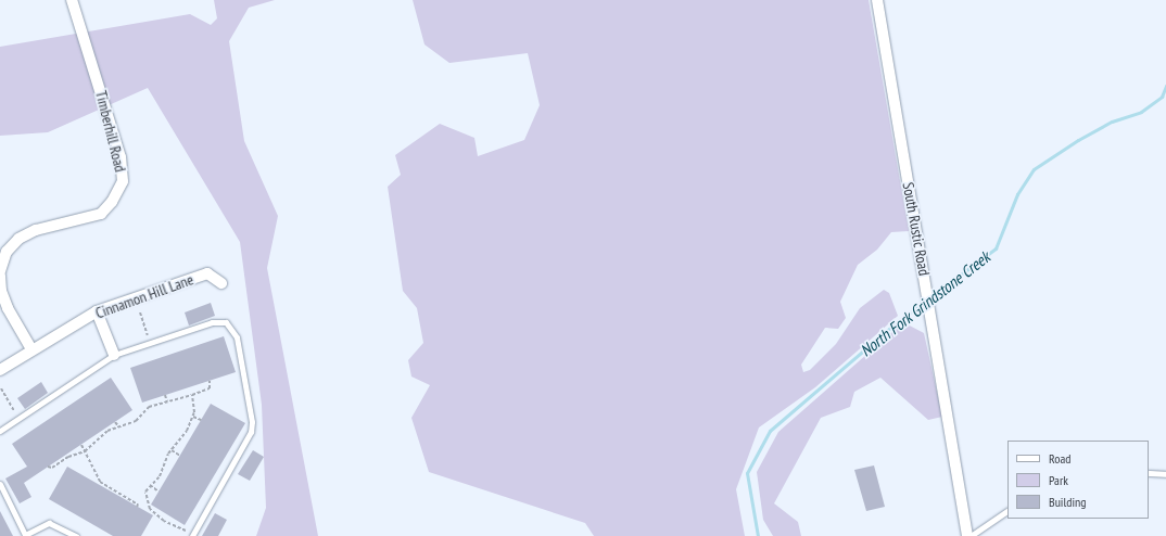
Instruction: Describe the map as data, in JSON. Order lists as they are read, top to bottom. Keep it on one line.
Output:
{"streets":{"street":["Timberhill Road","South Rustic Road","Cinnamon Hill Lane"]},"water":["North Fork Grindstone Creek"],"legend":["Road","Park","Building"]}
